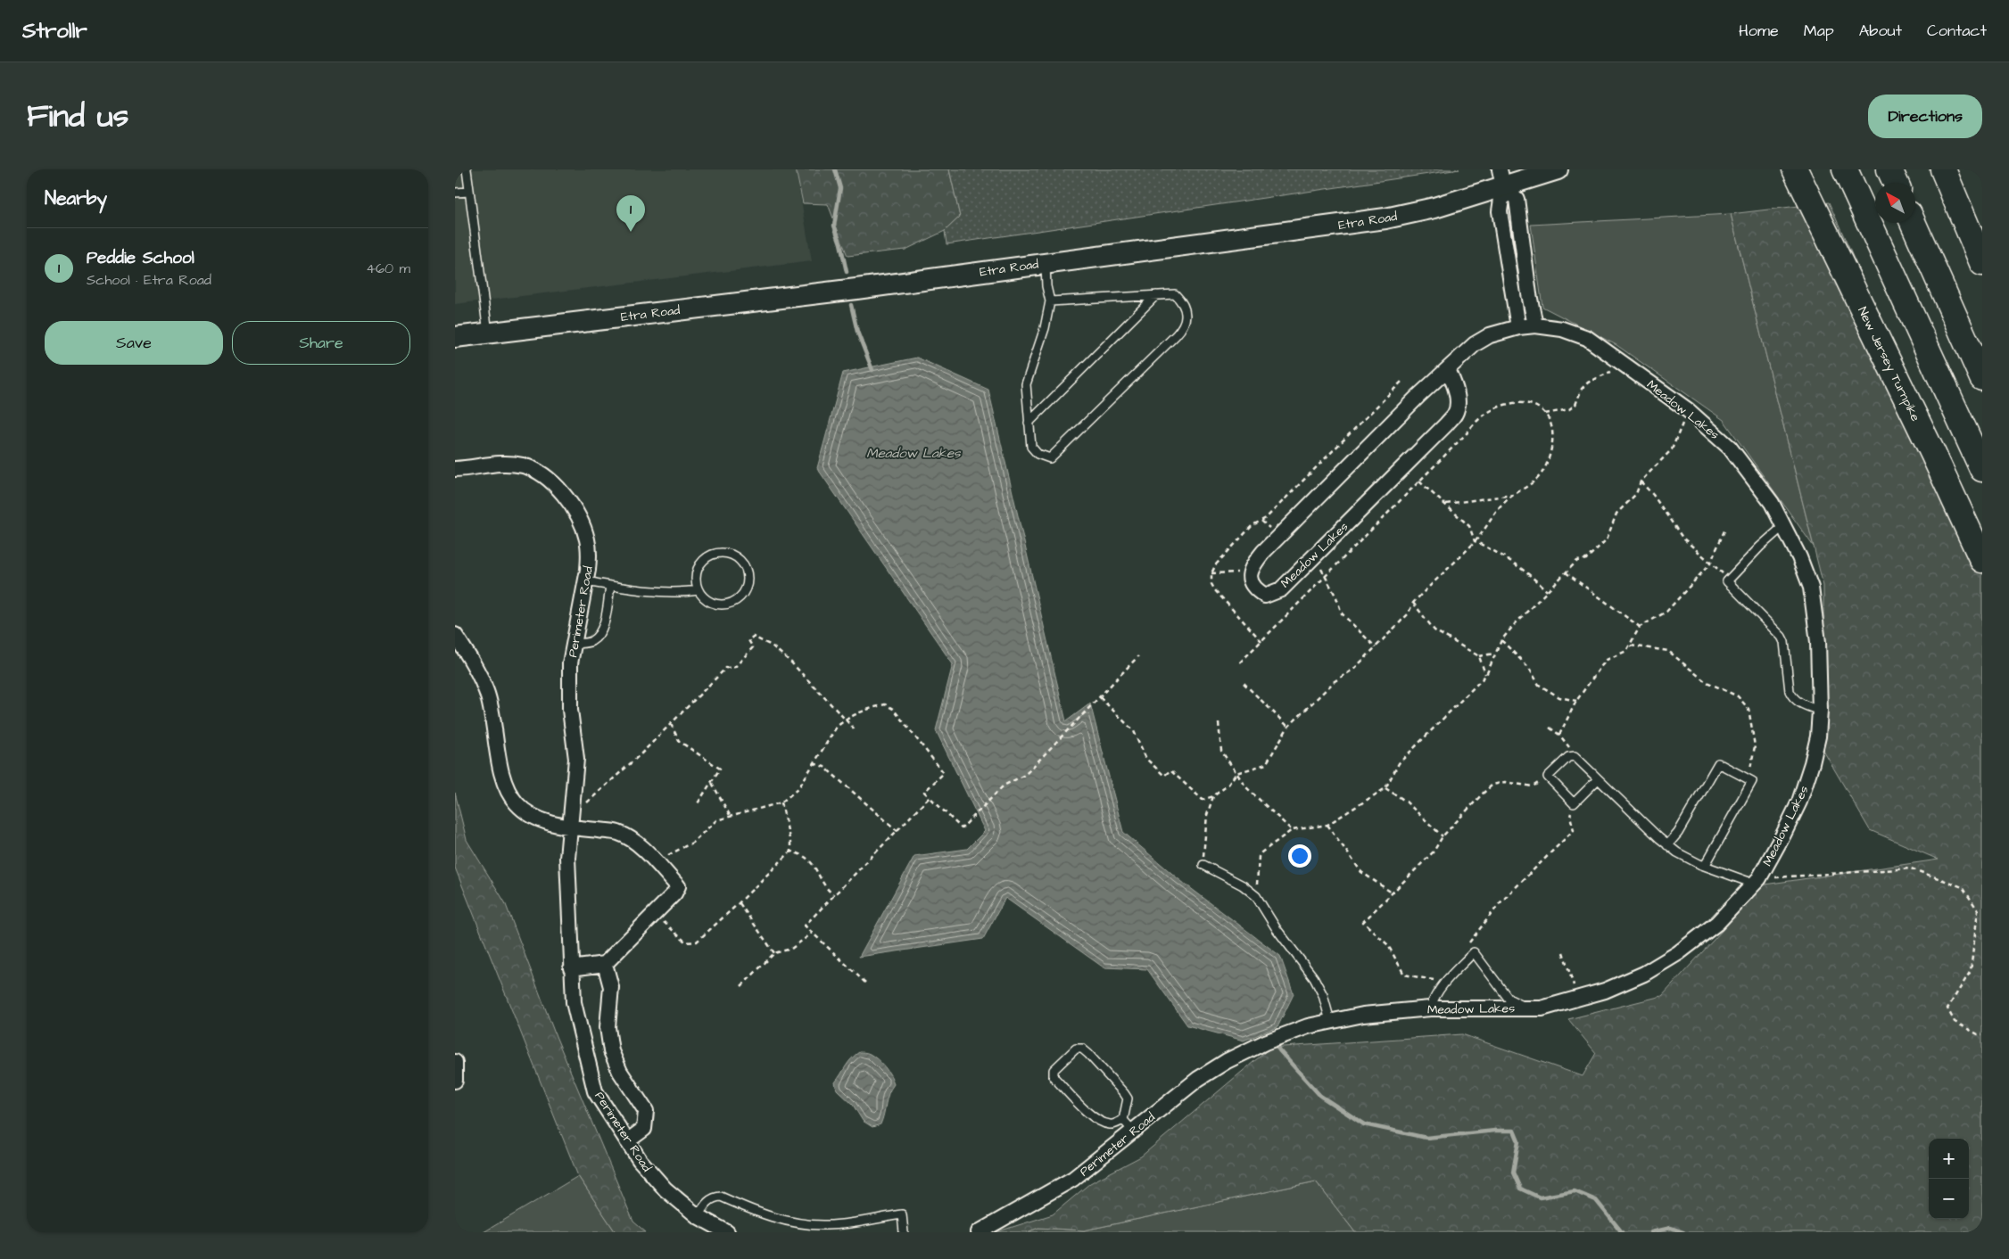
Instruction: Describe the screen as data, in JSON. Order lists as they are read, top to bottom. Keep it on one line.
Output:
{"streets":{"highway":["New Jersey Turnpike"],"main road":["Etra Road"],"street":["Meadow Lakes","Perimeter Road"]},"crossings":[["Meadow Lakes","Perimeter Road"]],"water":["Meadow Lakes"],"north":"top left","page":{"header":"Strollr","nav":["Home","Map","About","Contact"],"title":"Find us","buttons":["Directions",["Save","Share"]],"heading":"Nearby","pins":"1","list":[{"mark":"1","name":"Peddie School","note":"School · Etra Road","value":"460 m"}],"map_buttons":["+","−"]}}
